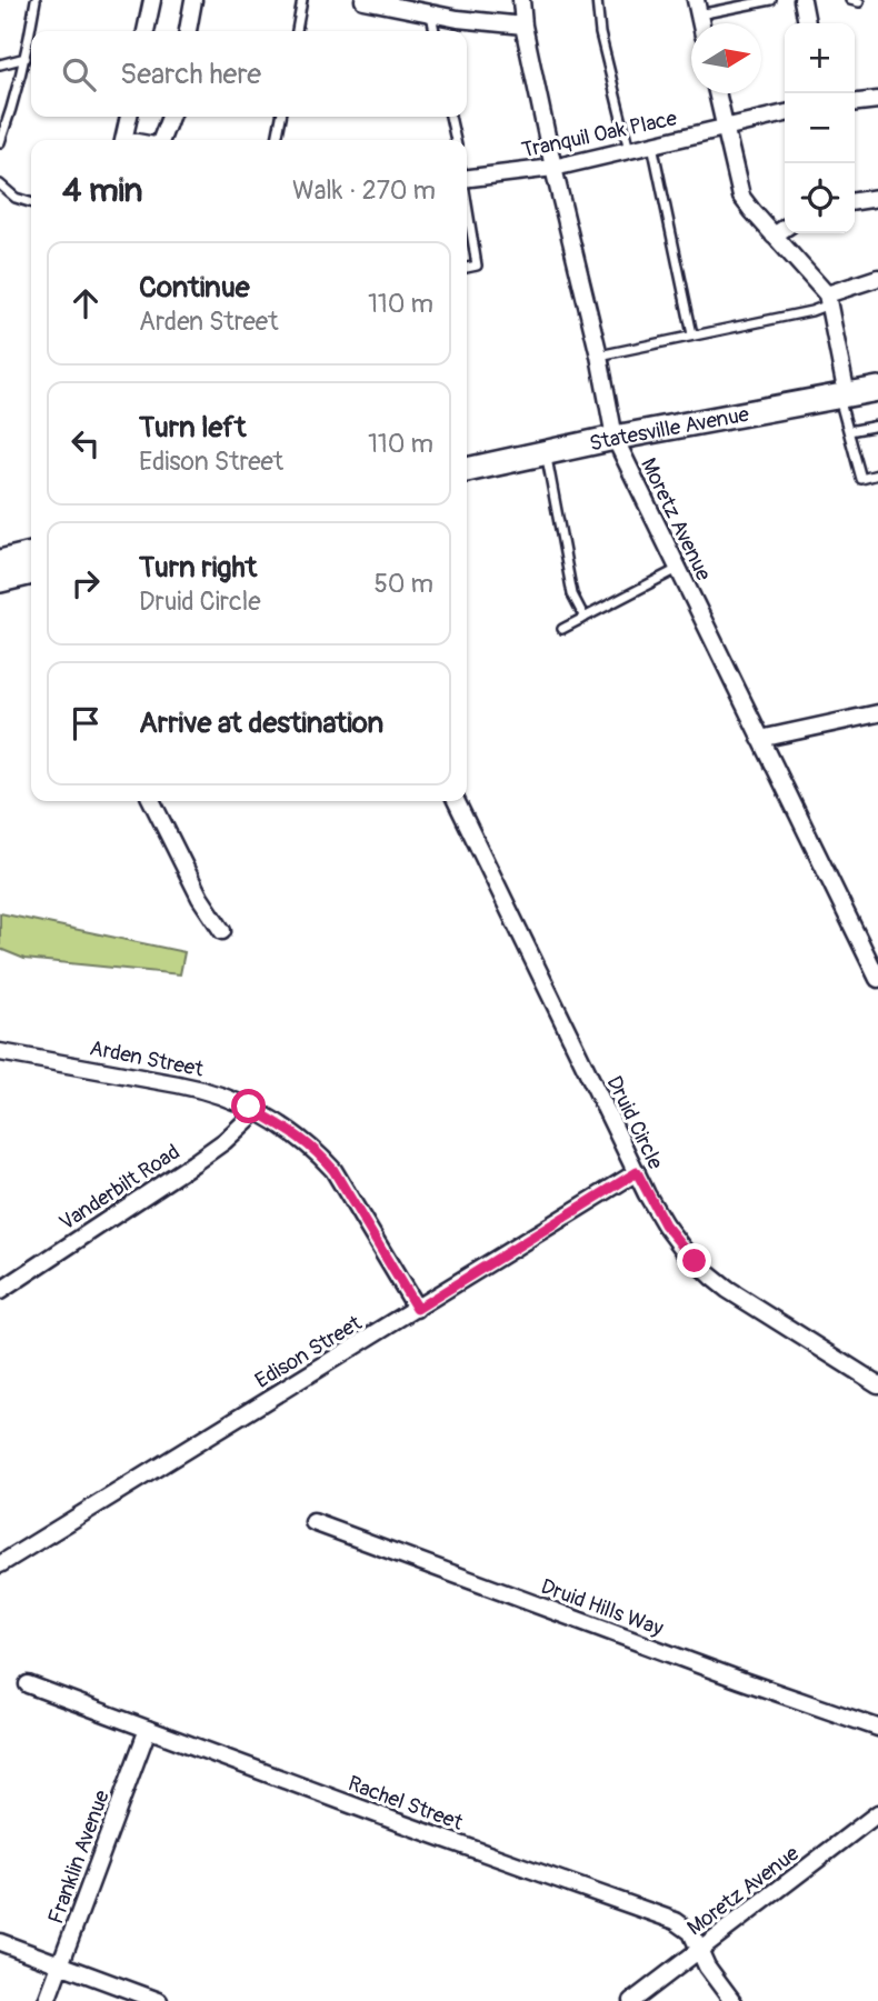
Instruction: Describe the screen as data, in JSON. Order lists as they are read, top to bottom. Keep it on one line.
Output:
{"streets":{"main road":["Statesville Avenue"],"street":["Tranquil Oak Place","Moretz Avenue","Arden Street","Druid Circle","Vanderbilt Road","Edison Street","Druid Hills Way","Rachel Street","Franklin Avenue"]},"crossings":[["Tranquil Oak Place","Moretz Avenue"],["Statesville Avenue","Moretz Avenue"],["Moretz Avenue","Rachel Street"],["Arden Street","Vanderbilt Road"],["Arden Street","Edison Street"],["Druid Circle","Edison Street"],["Rachel Street","Franklin Avenue"]],"north":"right","page":{"map_buttons":["+","−"],"search":"Search here","heading":["4 min","Walk · 270 m"],"list":[["Continue","Arden Street","110 m"],["Turn left","Edison Street","110 m"],["Turn right","Druid Circle","50 m"],"Arrive at destination"]}}
